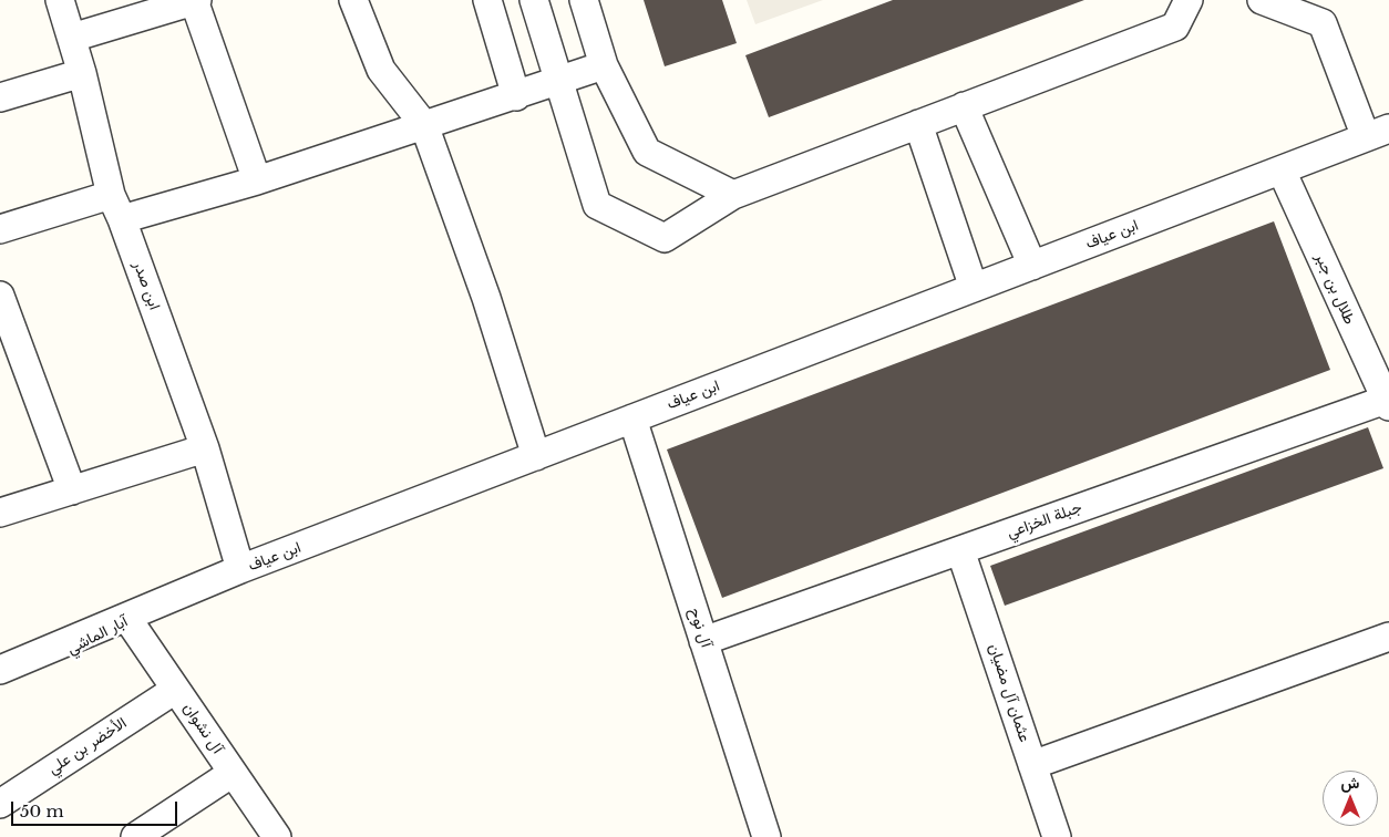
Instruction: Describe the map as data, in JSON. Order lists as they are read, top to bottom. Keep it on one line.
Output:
{"streets":{"street":["ابن عياف","ابن صدر","طلال بن جبر","جبلة الخزاعي","آل نوح","آبار الماشي","عثمان آل مضيان","آل نشوان","الأخضر بن علي"]},"crossings":[["ابن عياف","ابن صدر"],["ابن عياف","طلال بن جبر"],["ابن عياف","آل نوح"],["ابن عياف","آبار الماشي"],["طلال بن جبر","جبلة الخزاعي"],["جبلة الخزاعي","آل نوح"],["جبلة الخزاعي","عثمان آل مضيان"],["آبار الماشي","آل نشوان"],["آل نشوان","الأخضر بن علي"]],"scale_bar":"50 m","north":"top"}
